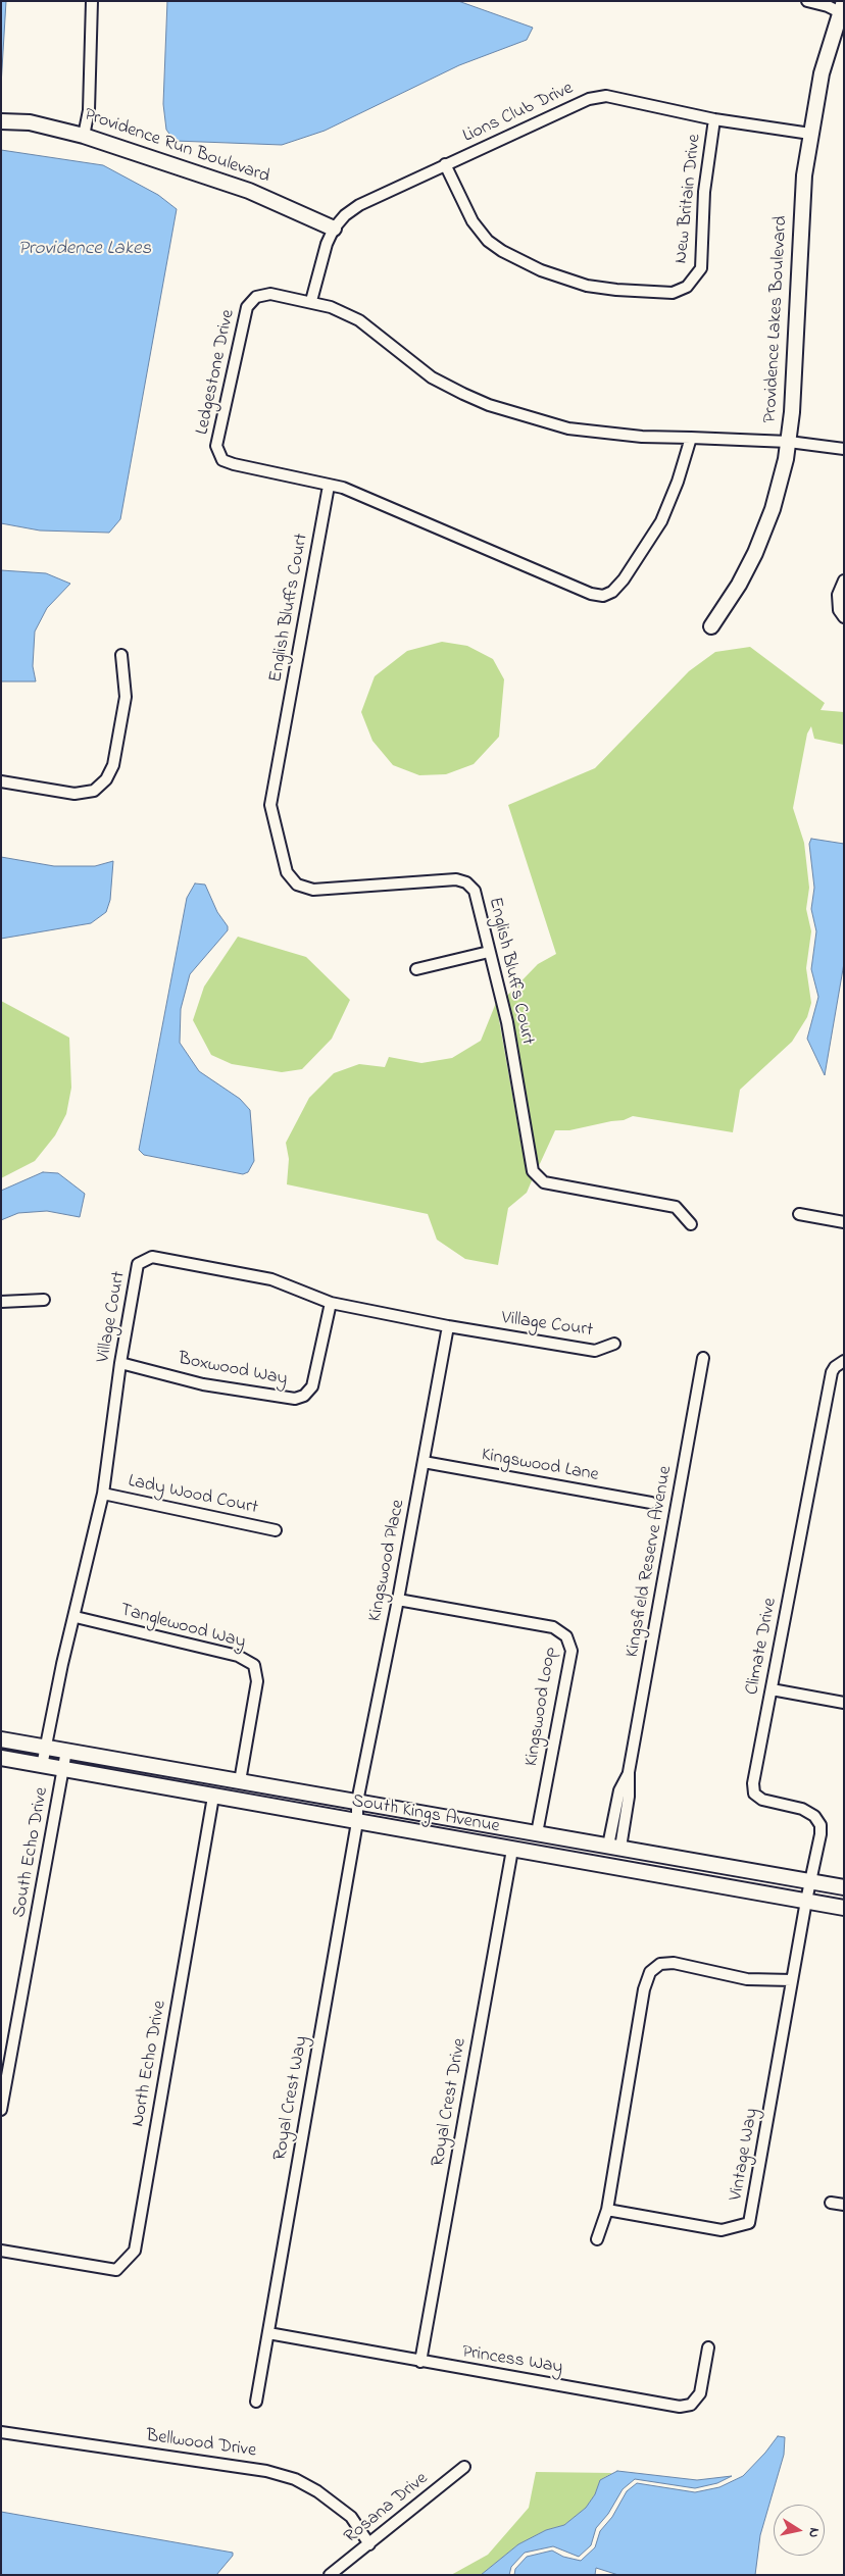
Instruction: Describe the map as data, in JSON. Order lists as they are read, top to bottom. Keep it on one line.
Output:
{"streets":{"main road":["Providence Run Boulevard","Providence Lakes Boulevard","South Kings Avenue"],"street":["Lions Club Drive","New Britain Drive","Ledgestone Drive","English Bluffs Court","Village Court","Boxwood Way","Kingswood Lane","Lady Wood Court","Kingswood Place","Kingsfield Reserve Avenue","Tanglewood Way","Climate Drive","Kingswood Loop","South Echo Drive","North Echo Drive","Royal Crest Way","Royal Crest Drive","Vintage Way","Princess Way","Bellwood Drive","Rosana Drive"]},"crossings":[["Lions Club Drive","Providence Run Boulevard"],["Lions Club Drive","New Britain Drive"],["Lions Club Drive","Providence Lakes Boulevard"],["Lions Club Drive","Ledgestone Drive"],["Providence Lakes Boulevard","Ledgestone Drive"],["Ledgestone Drive","English Bluffs Court"],["Village Court","Boxwood Way"],["Village Court","Lady Wood Court"],["Village Court","Kingswood Place"],["Village Court","Tanglewood Way"],["Village Court","South Kings Avenue"],["Kingswood Lane","Kingswood Place"],["Kingswood Place","Kingswood Loop"],["Kingswood Place","South Kings Avenue"],["Kingswood Place","Royal Crest Way"],["Kingsfield Reserve Avenue","South Kings Avenue"],["Tanglewood Way","South Kings Avenue"],["Climate Drive","South Kings Avenue"],["Climate Drive","Vintage Way"],["Kingswood Loop","South Kings Avenue"],["South Kings Avenue","South Echo Drive"],["South Kings Avenue","North Echo Drive"],["South Kings Avenue","Royal Crest Way"],["South Kings Avenue","Royal Crest Drive"],["South Kings Avenue","Vintage Way"],["Royal Crest Way","Princess Way"],["Royal Crest Drive","Princess Way"],["Bellwood Drive","Rosana Drive"]],"water":["Providence Lakes"],"north":"right"}
